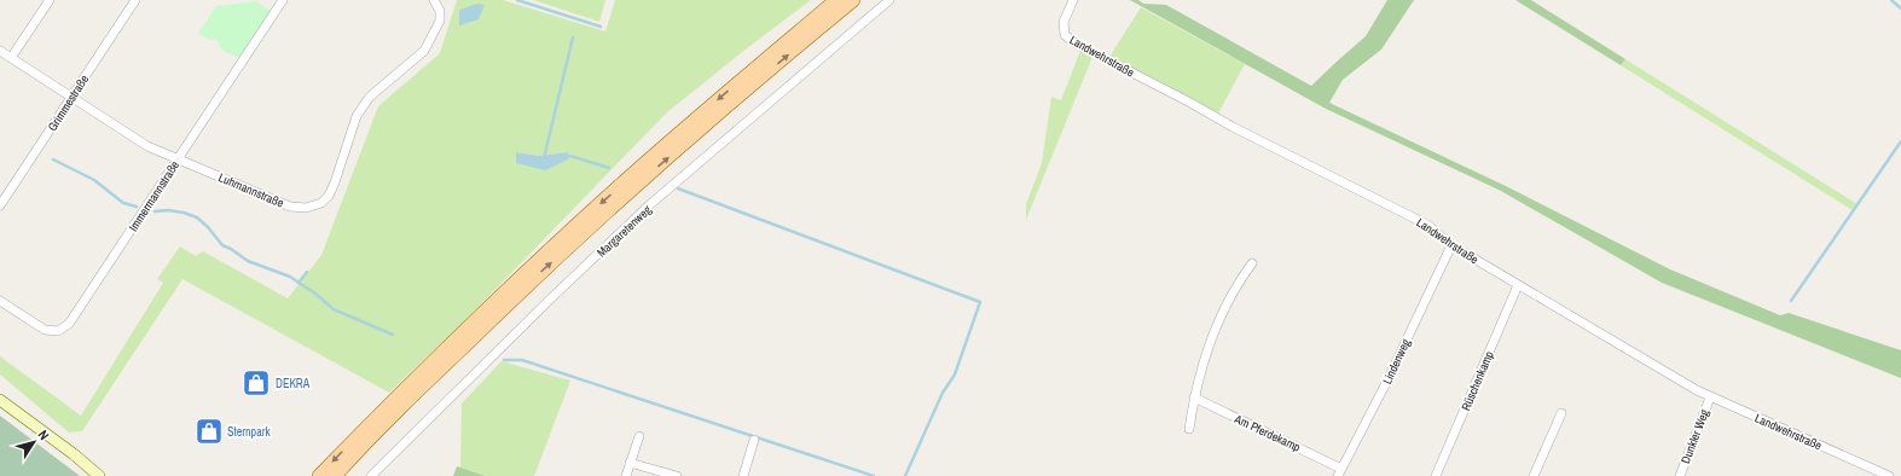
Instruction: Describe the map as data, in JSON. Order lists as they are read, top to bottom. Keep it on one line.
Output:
{"streets":{"street":["Landwehrstraße","Grimmestraße","Luhmannstraße","Immermannstraße","Margaretenweg","Lindenweg","Rüschenkamp","Am Pferdekamp","Dunkler Weg"]},"crossings":[["Landwehrstraße","Lindenweg"],["Landwehrstraße","Rüschenkamp"],["Landwehrstraße","Dunkler Weg"],["Grimmestraße","Luhmannstraße"],["Luhmannstraße","Immermannstraße"],["Lindenweg","Am Pferdekamp"]],"places":{"shop":["DEKRA","Sternpark"]},"north":"top right"}
